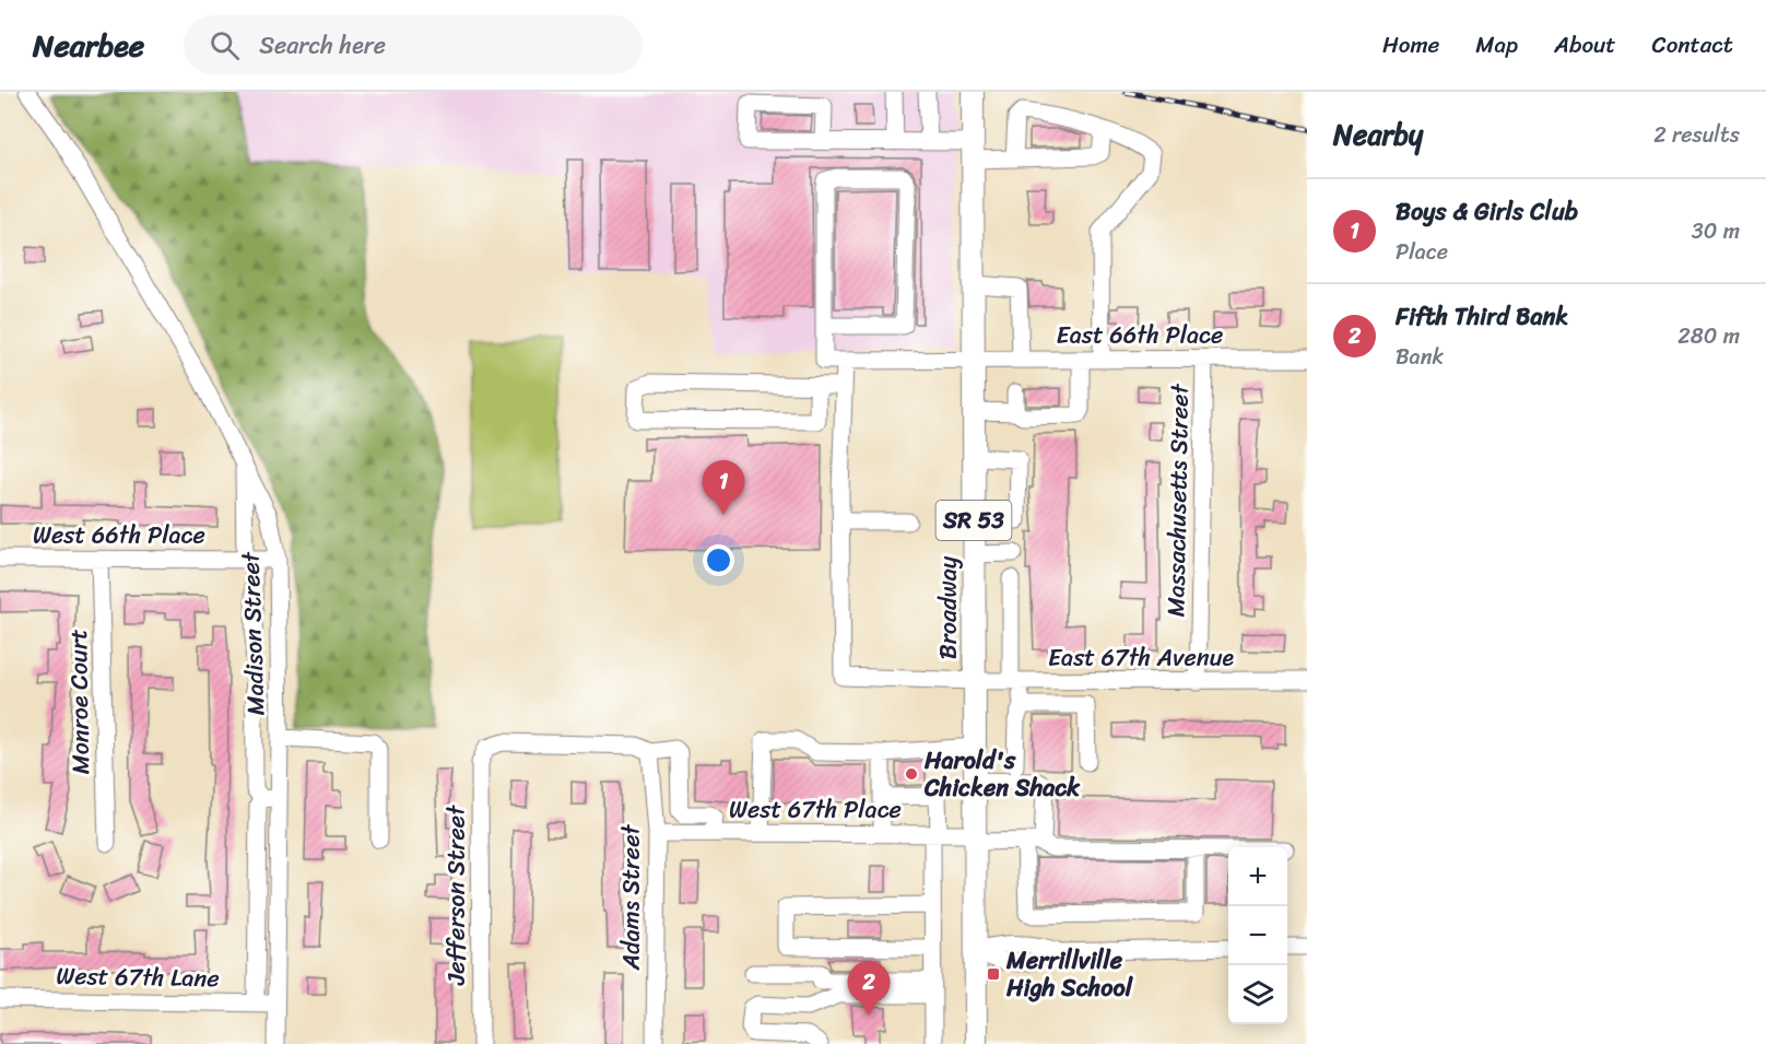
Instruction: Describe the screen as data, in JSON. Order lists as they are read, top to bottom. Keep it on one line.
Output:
{"streets":{"main road":["SR 53","Broadway"],"street":["East 66th Place","Massachusetts Street","West 66th Place","Madison Street","East 67th Avenue","Monroe Court","West 67th Place","Jefferson Street","Adams Street","West 67th Lane"]},"crossings":[["East 66th Place","Massachusetts Street"],["East 66th Place","Broadway"],["Massachusetts Street","East 67th Avenue"],["West 66th Place","Madison Street"],["West 66th Place","Monroe Court"],["Broadway","East 67th Avenue"],["Broadway","West 67th Place"],["Madison Street","West 67th Lane"],["West 67th Place","Adams Street"],["Jefferson Street","Adams Street"]],"places":{"other":["Harold's Chicken Shack"],"transit":["Merrillville High School"]},"page":{"header":"Nearbee","search":"Search here","nav":["Home","Map","About","Contact"],"heading":["Nearby","2 results"],"list":[{"mark":"1","name":"Boys & Girls Club","note":"Place","value":"30 m"},{"mark":"2","name":"Fifth Third Bank","note":"Bank","value":"280 m"}],"pins":["1","2"],"map_buttons":["+","−"]}}
